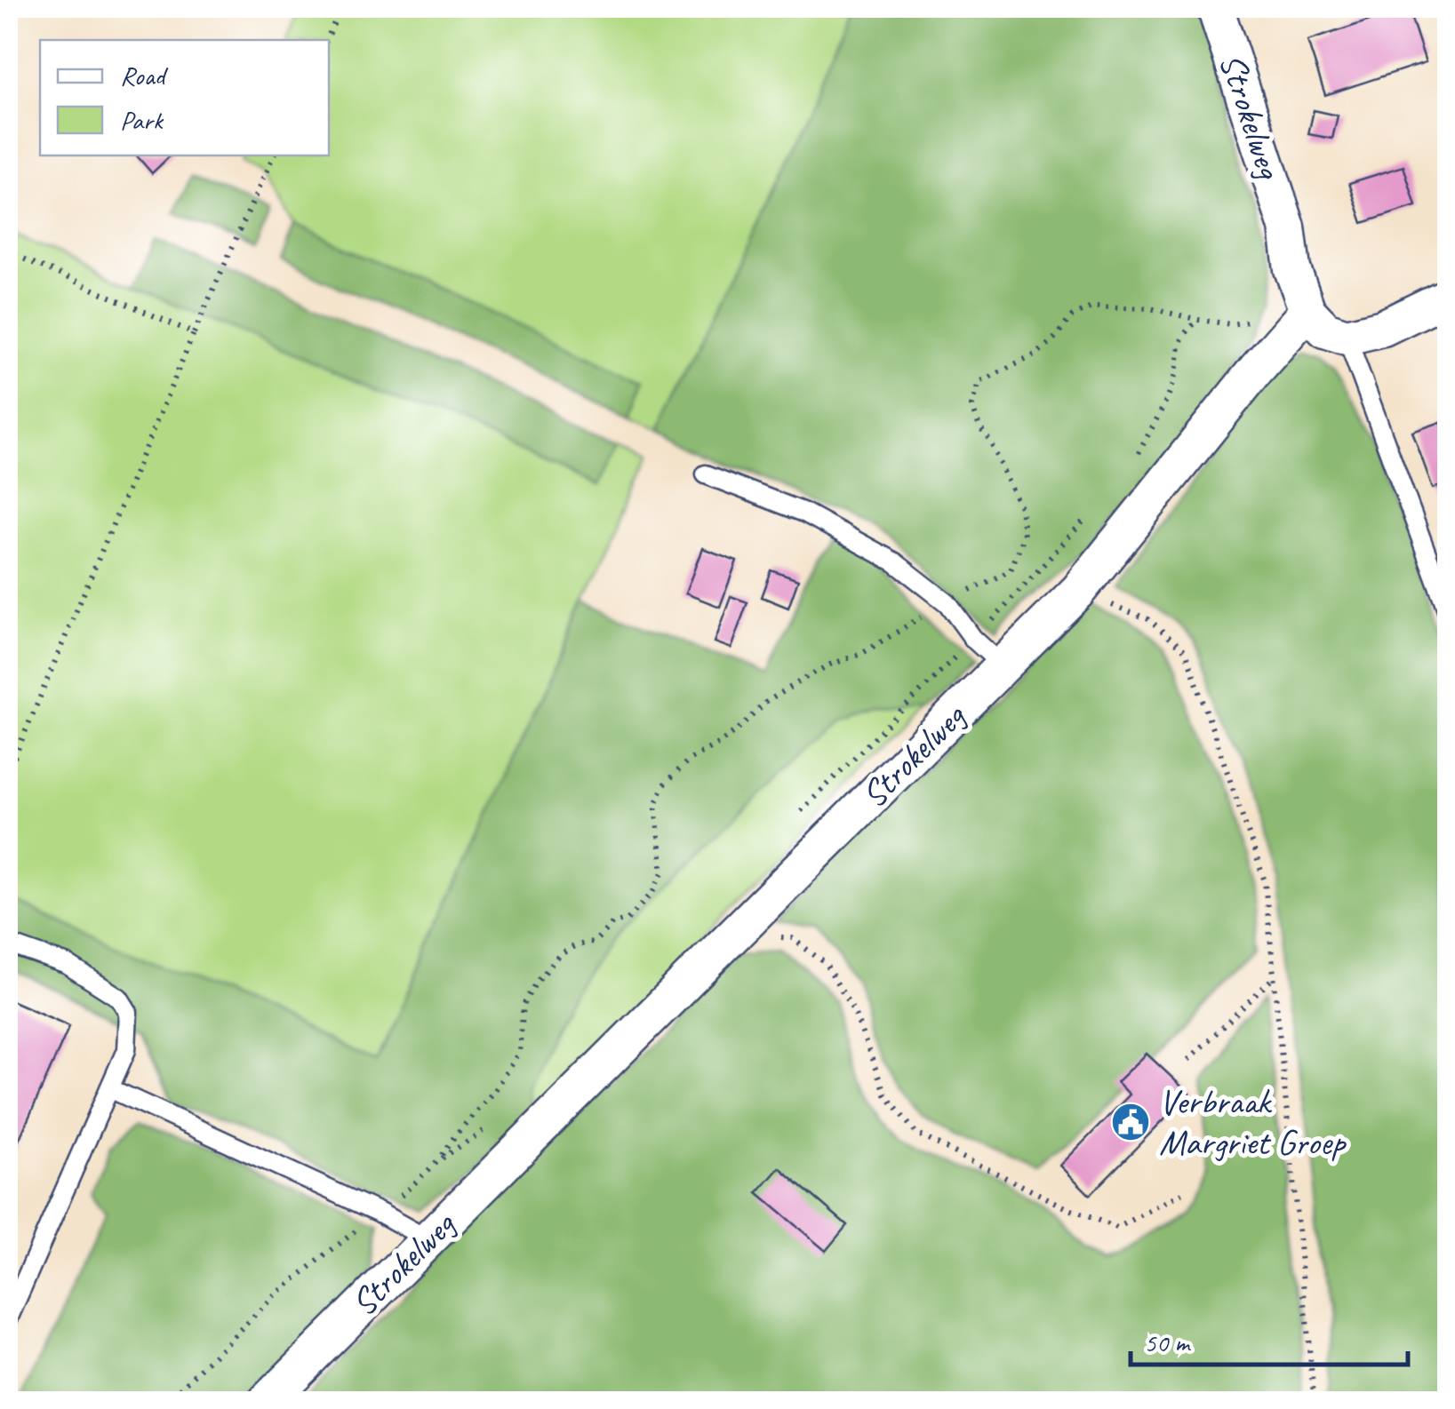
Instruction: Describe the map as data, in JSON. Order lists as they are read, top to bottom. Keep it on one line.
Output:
{"streets":{"street":["Strokelweg"]},"places":{"public building":["Verbraak Margriet Groep"]},"legend":["Road","Park"],"scale_bar":"50 m"}
